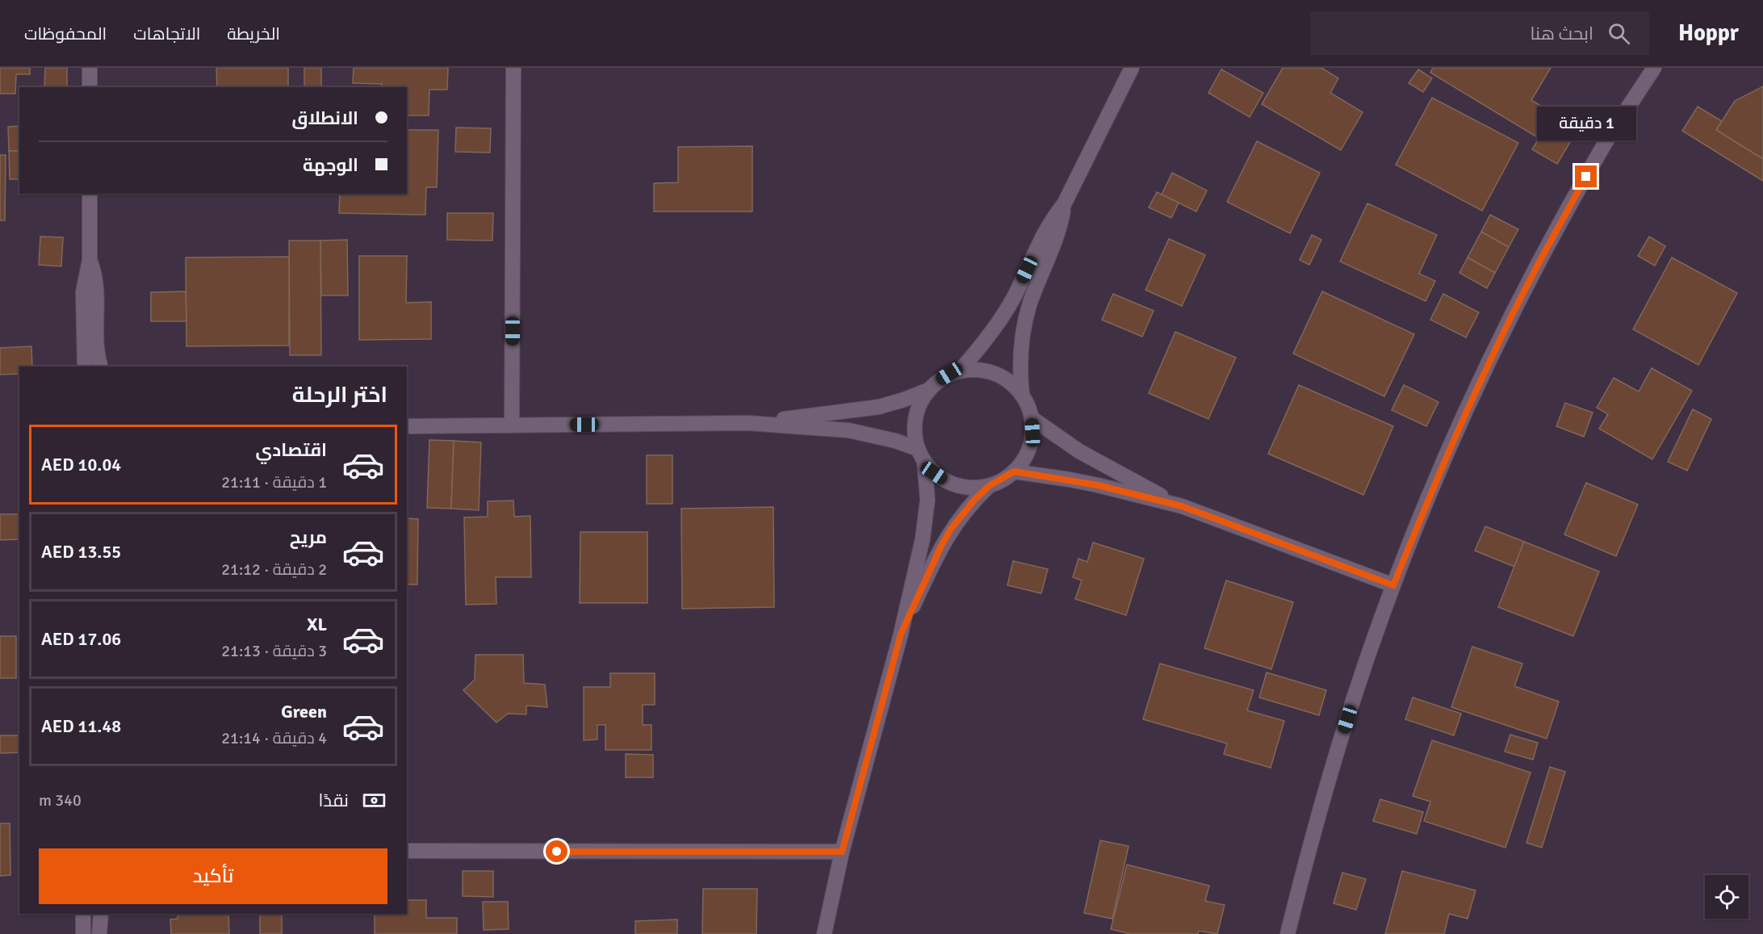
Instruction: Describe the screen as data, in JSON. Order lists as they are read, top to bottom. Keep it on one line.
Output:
{"page":{"header":"Hoppr","search":"ابحث هنا","nav":["الخريطة","الاتجاهات","المحفوظات"],"banner":["الانطلاق","الوجهة"],"bubble":"1 دقيقة","heading":"اختر الرحلة","list":[{"name":"اقتصادي","note":"1 دقيقة · 21:11","value":"AED 10.04"},{"name":"مريح","note":"2 دقيقة · 21:12","value":"AED 13.55"},{"name":"XL","note":"3 دقيقة · 21:13","value":"AED 17.06"},{"name":"Green","note":"4 دقيقة · 21:14","value":"AED 11.48"}],"pay":["نقدًا","340 m"],"buttons":"تأكيد"}}
